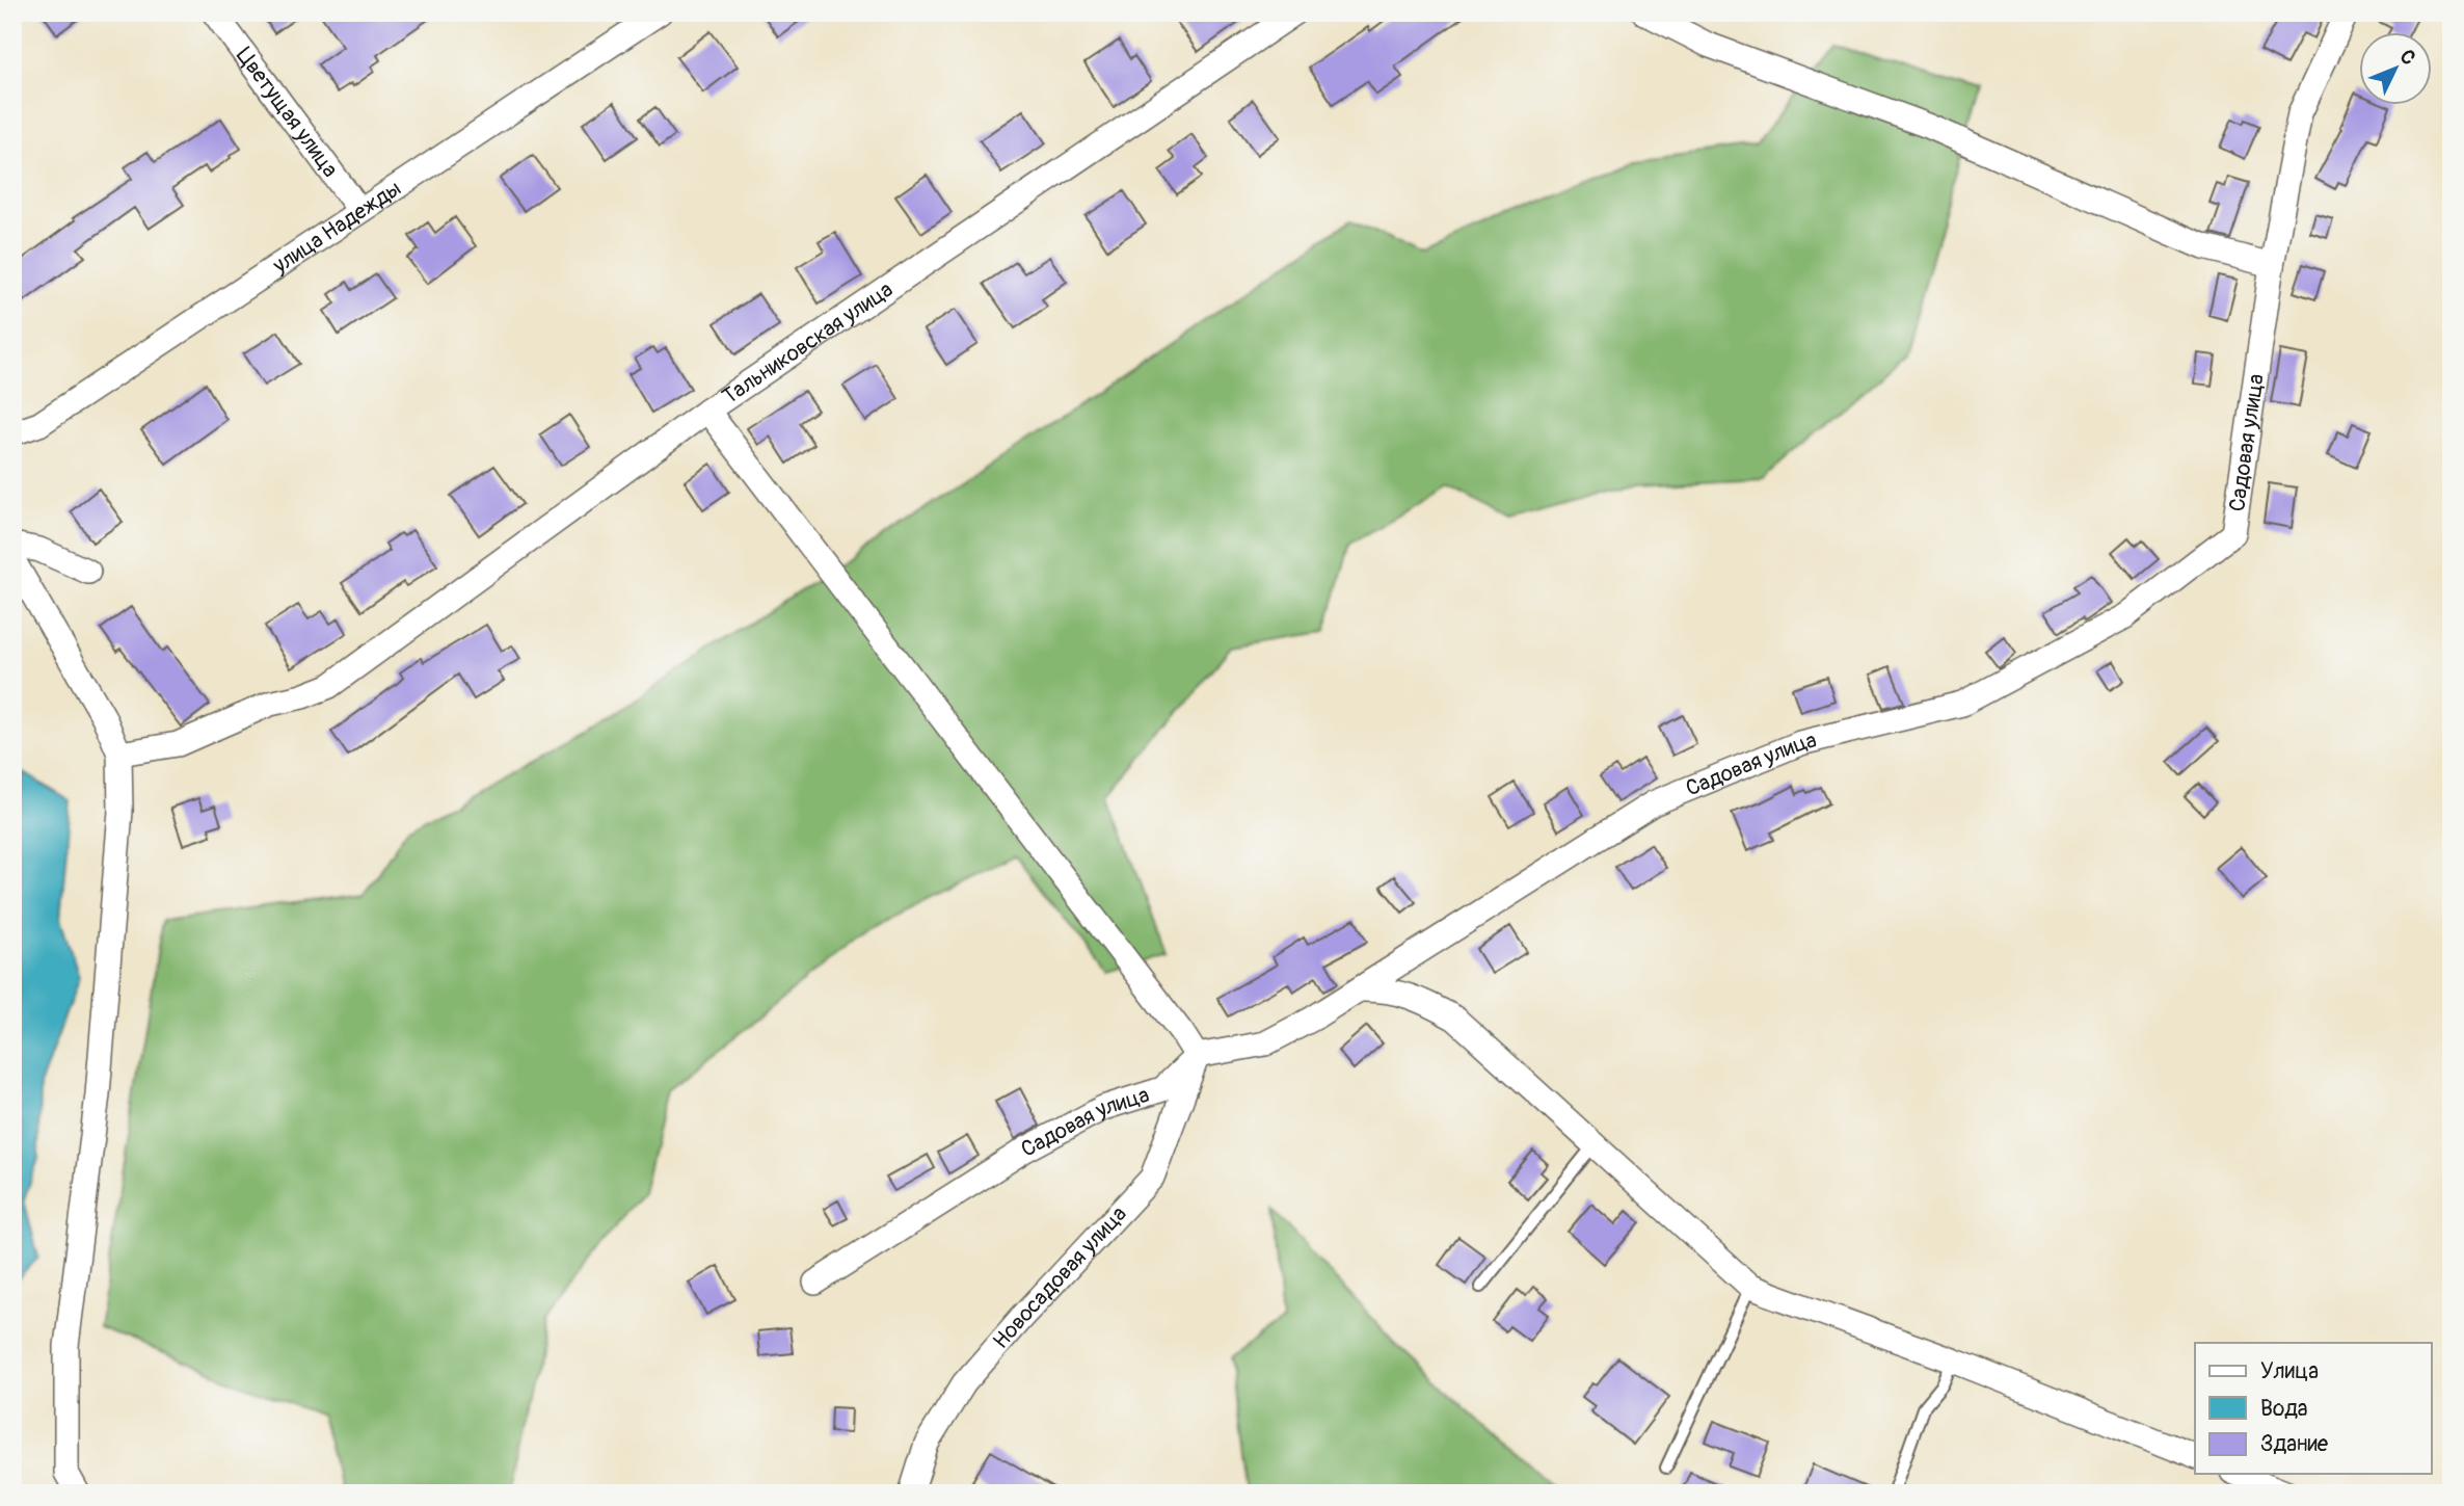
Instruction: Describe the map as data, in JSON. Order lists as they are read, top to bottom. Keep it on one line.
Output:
{"streets":{"street":["Цветущая улица","улица Надежды","Тальниковская улица","Садовая улица","Новосадовая улица"]},"crossings":[["Цветущая улица","улица Надежды"],["Садовая улица","Новосадовая улица"]],"legend":["Улица","Вода","Здание"],"north":"top right"}
